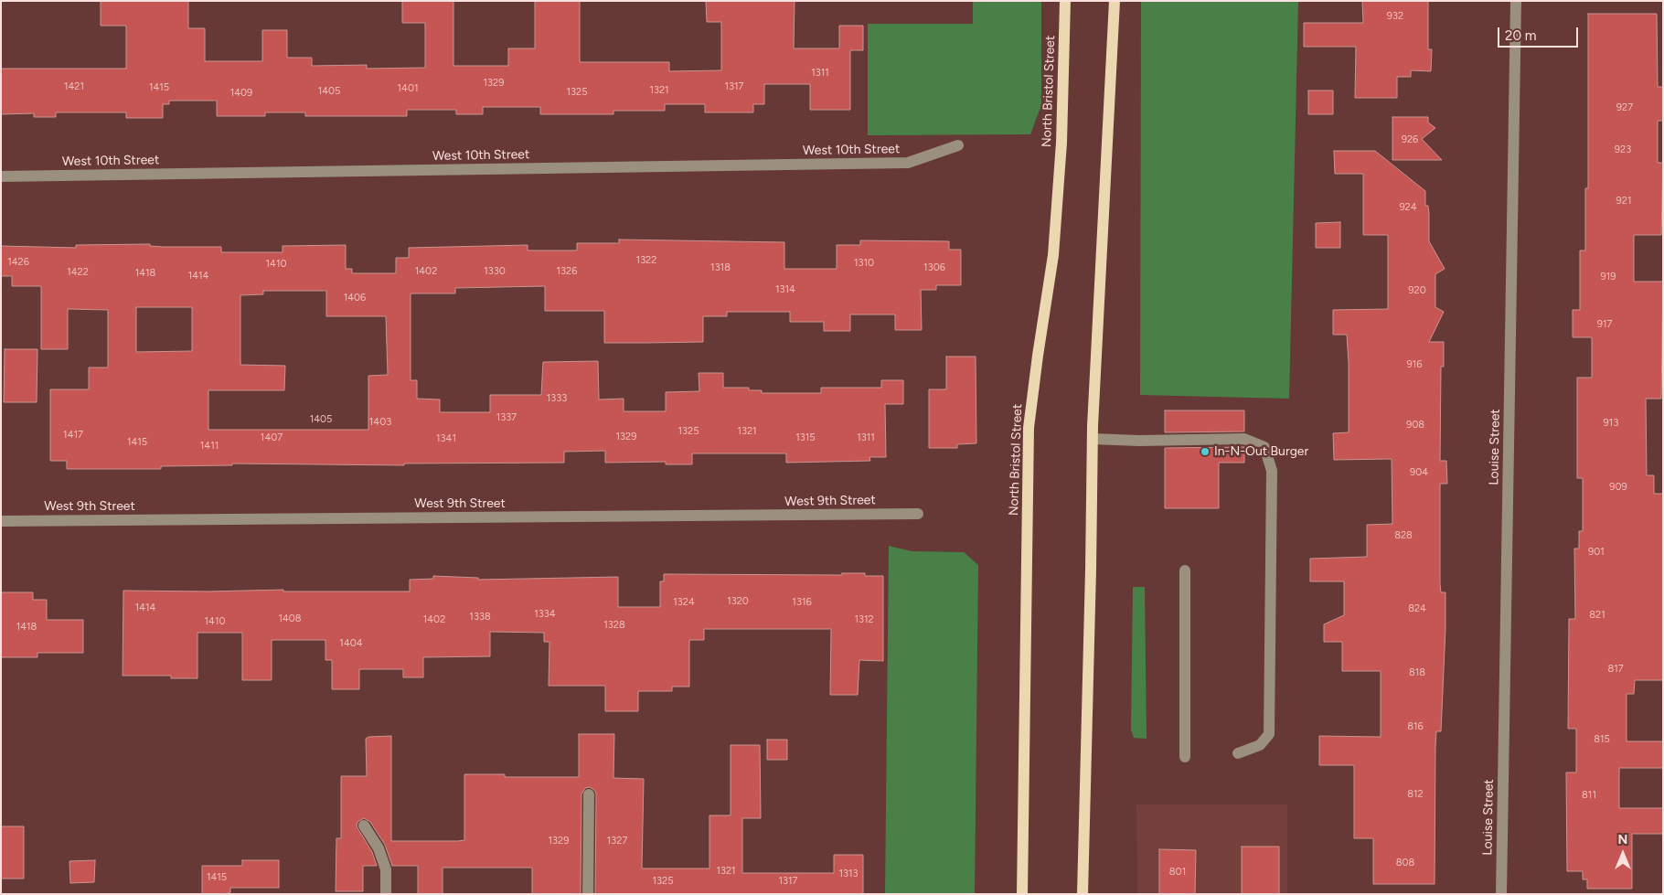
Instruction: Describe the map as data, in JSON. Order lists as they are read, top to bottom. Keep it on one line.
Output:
{"streets":{"main road":["North Bristol Street"],"street":["West 10th Street","Louise Street","West 9th Street"]},"places":["In-N-Out Burger"],"house_numbers":["932","1311","1329","1421","1317","1415","1401","1321","1405","1325","1409","927","926","923","921","924","1322","1426","1310","1410","1318","1306","1402","1330","1326","1422","1418","1414","919","1314","920","1406","917","916","1333","1337","1405","1403","913","908","1325","1321","1417","1329","1407","1315","1311","1341","1415","1411","904","909","828","901","1320","1324","1316","1414","824","1334","821","1338","1408","1402","1312","1410","1328","1418","1404","817","818","816","815","812","811","1329","1327","808","1321","801","1313","1415","1325","1317"],"scale_bar":"20 m","north":"top"}
